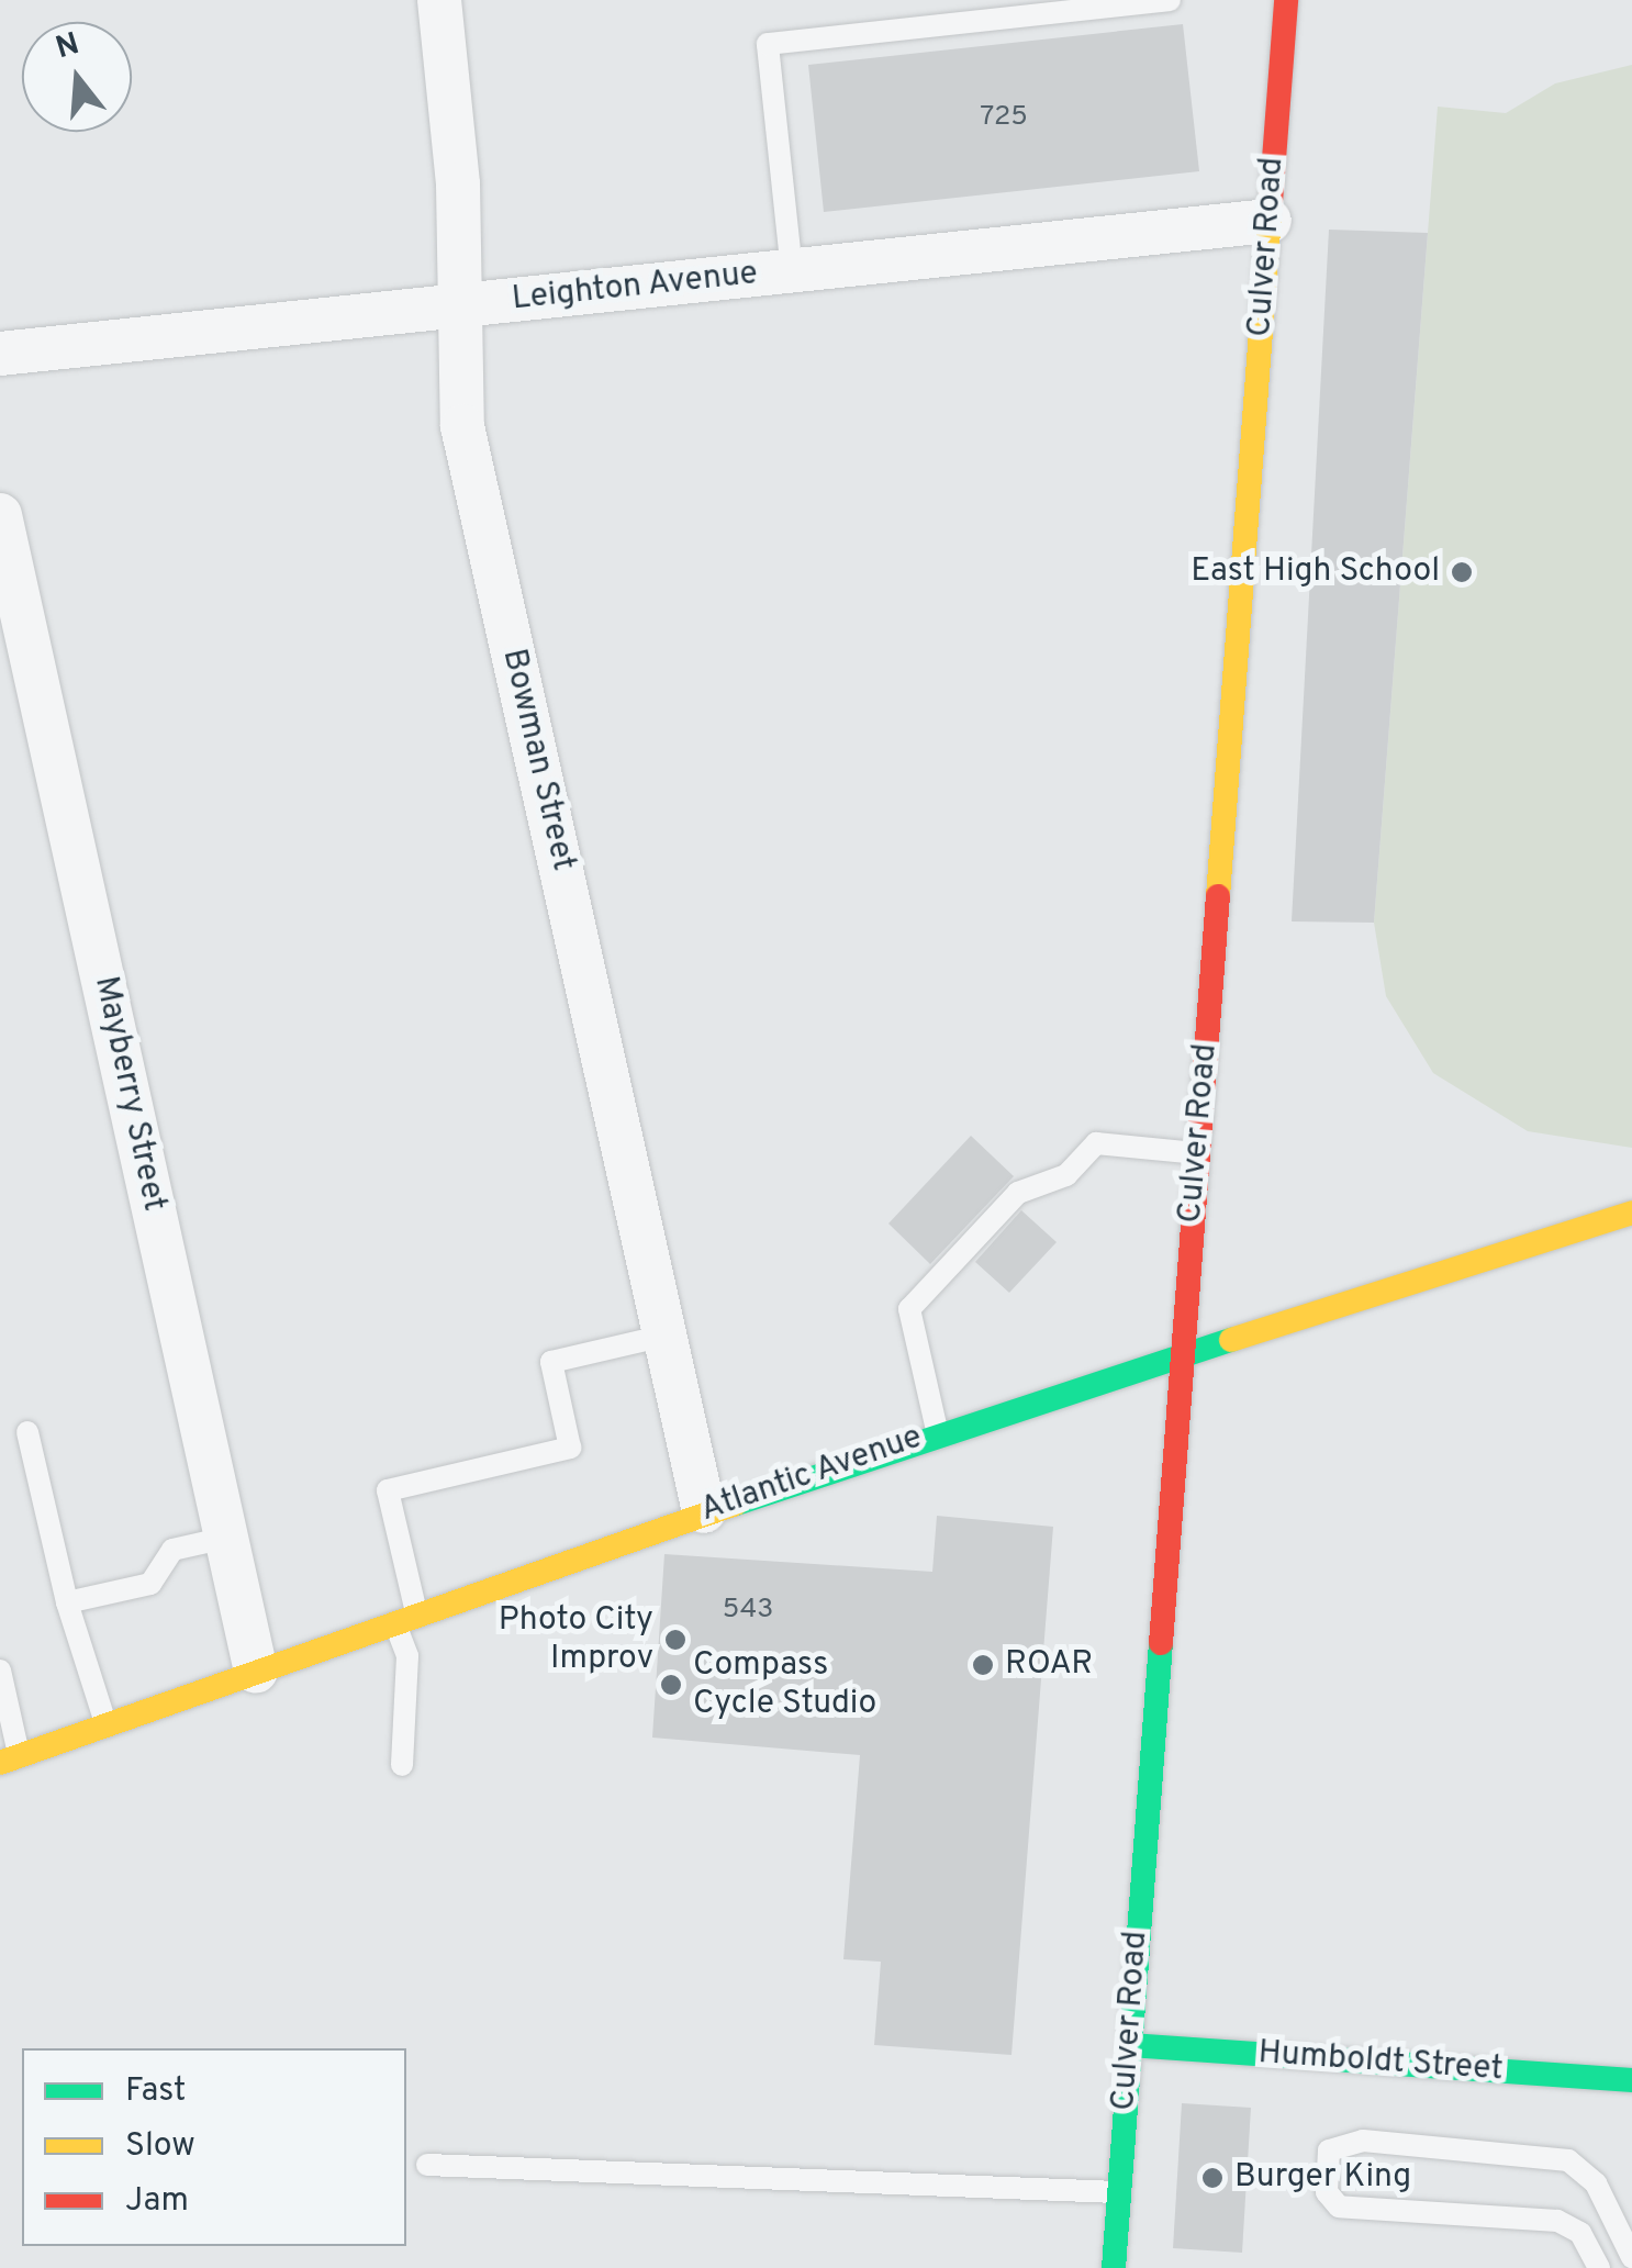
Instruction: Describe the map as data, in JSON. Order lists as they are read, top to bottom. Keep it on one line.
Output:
{"streets":{"main road":["Culver Road","Atlantic Avenue","Humboldt Street"],"street":["Leighton Avenue","Bowman Street","Mayberry Street"]},"crossings":[["Culver Road","Leighton Avenue"],["Culver Road","Atlantic Avenue"],["Culver Road","Humboldt Street"],["Leighton Avenue","Bowman Street"],["Bowman Street","Atlantic Avenue"],["Mayberry Street","Atlantic Avenue"]],"places":["East High School","Photo City Improv","ROAR","Compass Cycle Studio","Burger King"],"house_numbers":["725","543"],"legend":["Fast","Slow","Jam"],"north":"top"}
